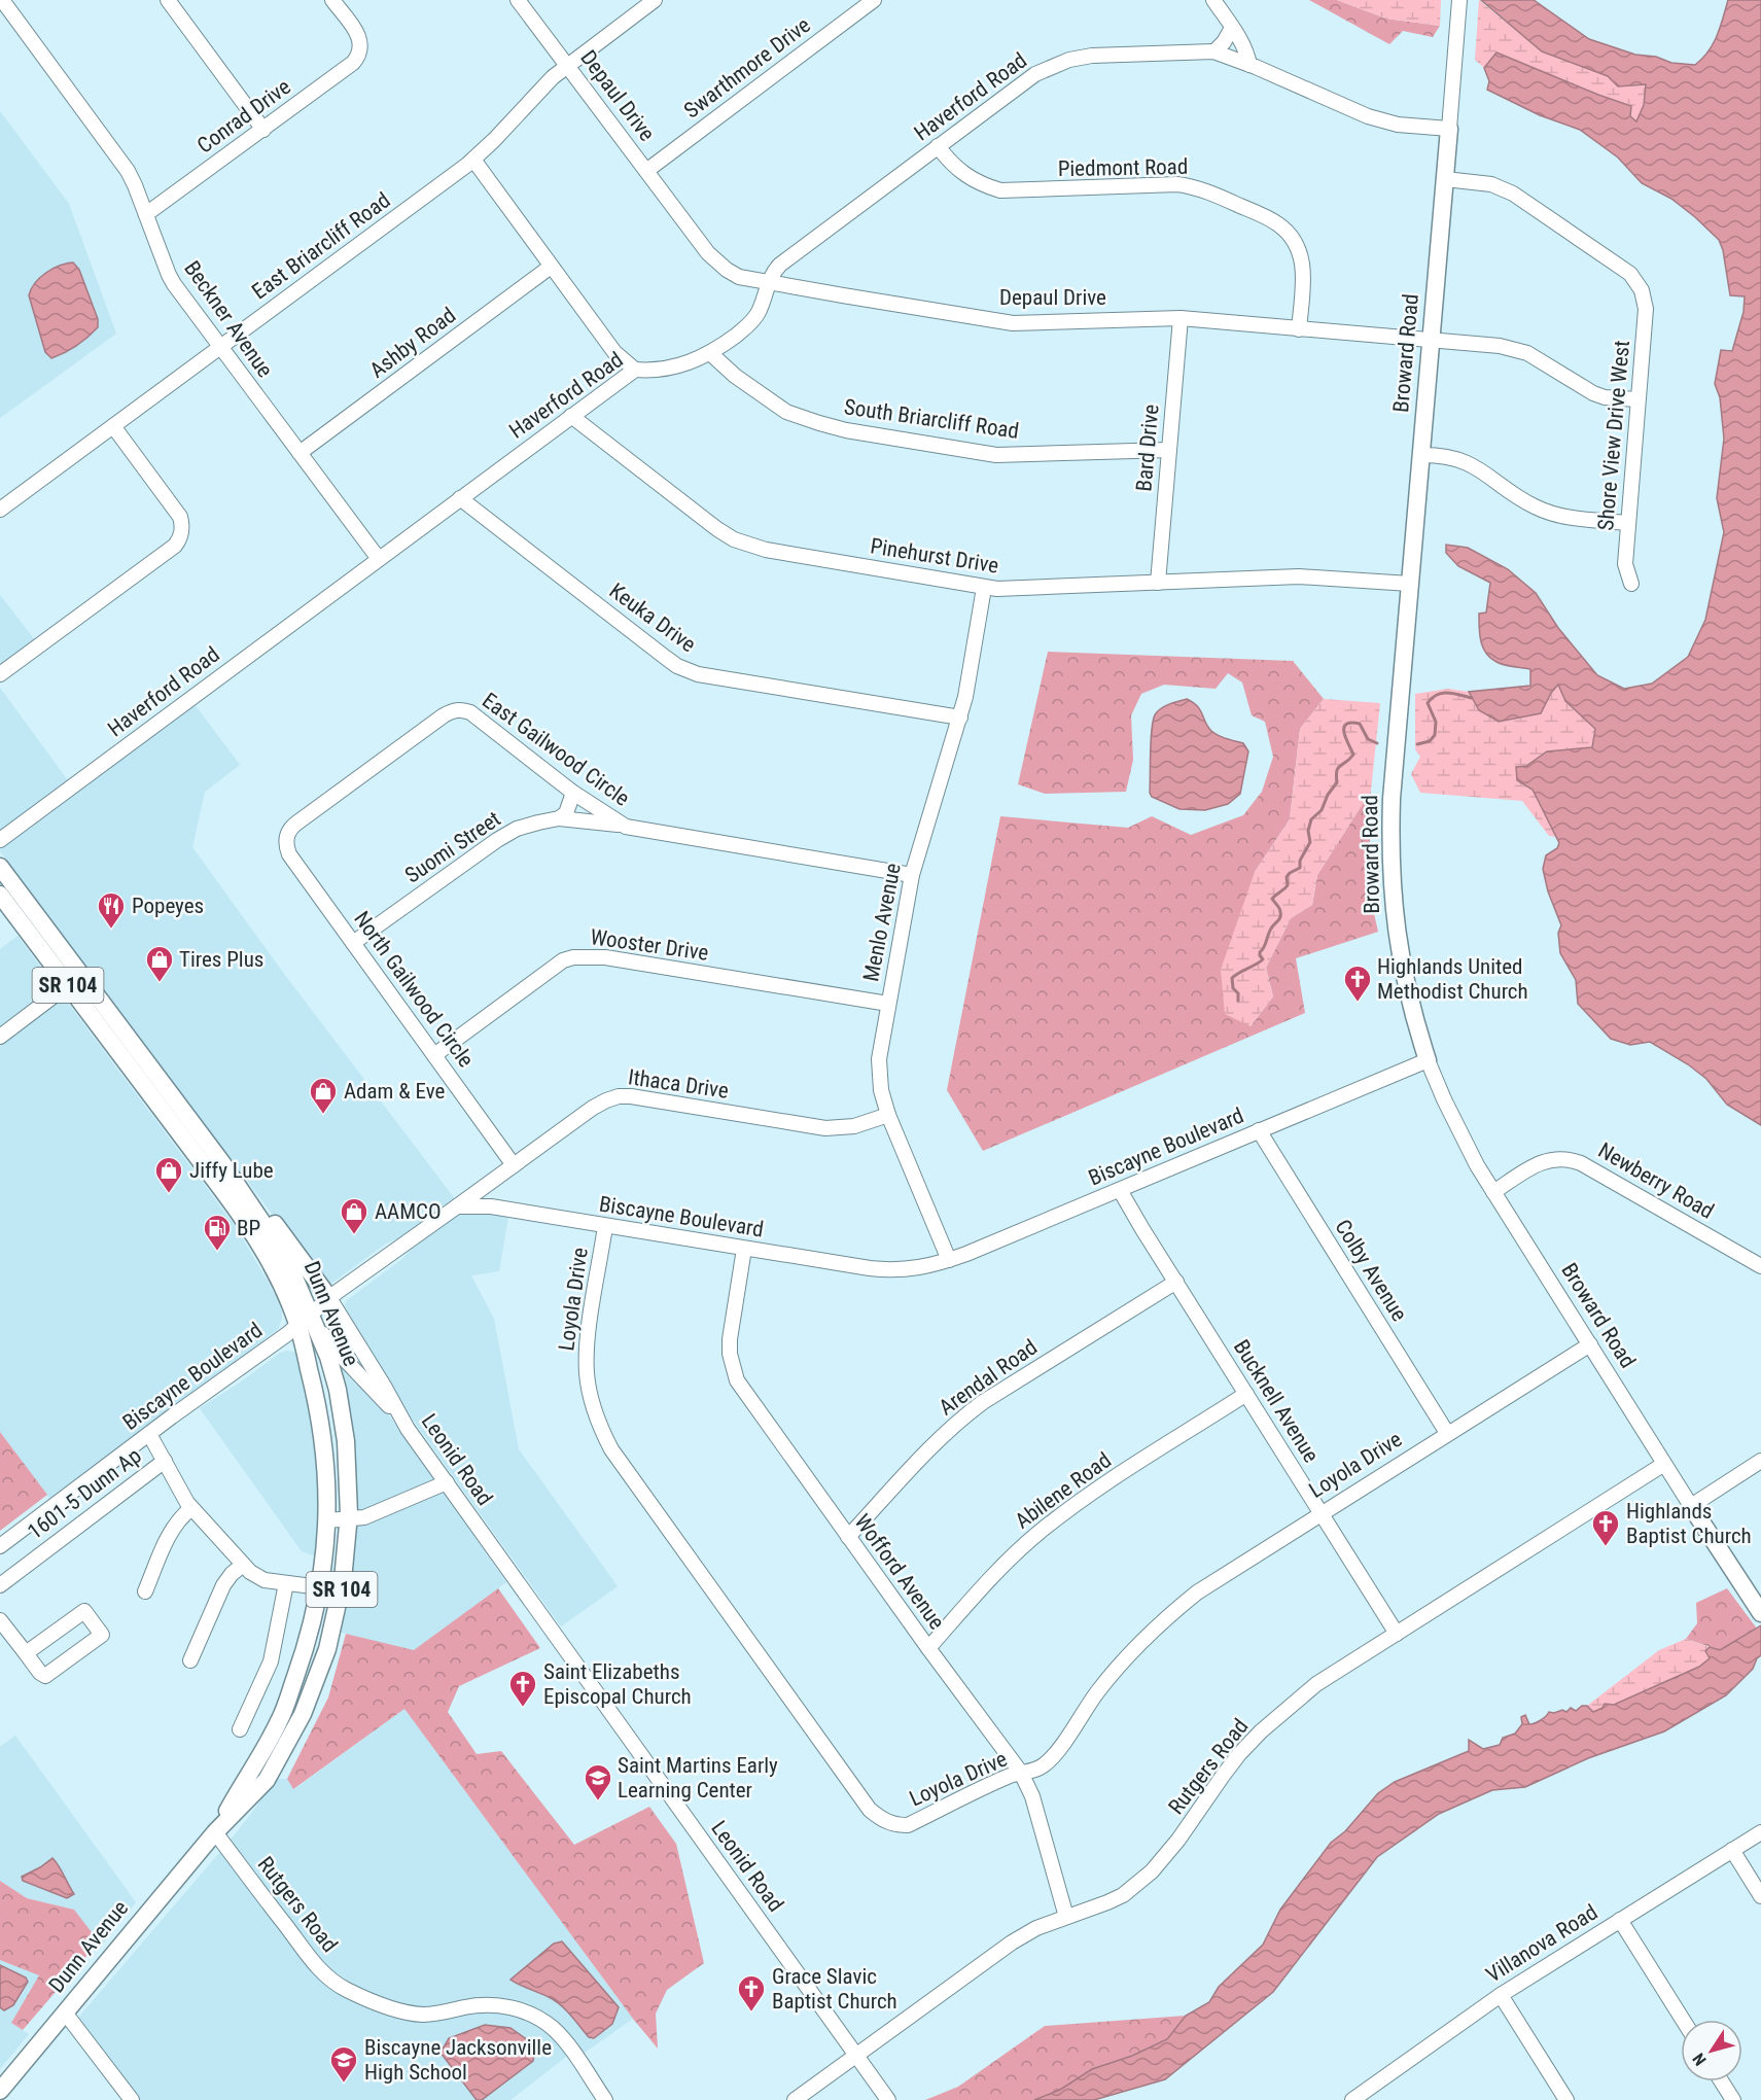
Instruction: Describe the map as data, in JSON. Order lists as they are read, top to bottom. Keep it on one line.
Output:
{"streets":{"main road":["Broward Road","SR 104","Dunn Avenue"],"street":["Swarthmore Drive","Depaul Drive","Haverford Road","Conrad Drive","Piedmont Road","East Briarcliff Road","Beckner Avenue","Ashby Road","South Briarcliff Road","Shore View Drive West","Bard Drive","Pinehurst Drive","Keuka Drive","East Gailwood Circle","Suomi Street","Menlo Avenue","Wooster Drive","North Gailwood Circle","Ithaca Drive","Biscayne Boulevard","Newberry Road","Colby Avenue","Loyola Drive","Arendal Road","Bucknell Avenue","Leonid Road","Abilene Road","1601-5 Dunn Ap","Wofford Avenue","Rutgers Road","Villanova Road"]},"crossings":[["Swarthmore Drive","Depaul Drive"],["Depaul Drive","Haverford Road"],["Depaul Drive","Piedmont Road"],["Depaul Drive","East Briarcliff Road"],["Depaul Drive","Broward Road"],["Depaul Drive","Shore View Drive West"],["Depaul Drive","Bard Drive"],["Haverford Road","Piedmont Road"],["Haverford Road","Beckner Avenue"],["Haverford Road","Broward Road"],["Haverford Road","South Briarcliff Road"],["Haverford Road","Pinehurst Drive"],["Haverford Road","Keuka Drive"],["Conrad Drive","Beckner Avenue"],["East Briarcliff Road","Beckner Avenue"],["Beckner Avenue","Ashby Road"],["Broward Road","Shore View Drive West"],["Broward Road","Pinehurst Drive"],["Broward Road","Biscayne Boulevard"],["Broward Road","Newberry Road"],["Broward Road","Loyola Drive"],["Broward Road","Rutgers Road"],["South Briarcliff Road","Bard Drive"],["Bard Drive","Pinehurst Drive"],["Pinehurst Drive","Menlo Avenue"],["Keuka Drive","Menlo Avenue"],["East Gailwood Circle","Suomi Street"],["East Gailwood Circle","Menlo Avenue"],["East Gailwood Circle","North Gailwood Circle"],["Suomi Street","North Gailwood Circle"],["Menlo Avenue","Wooster Drive"],["Menlo Avenue","Ithaca Drive"],["Menlo Avenue","Biscayne Boulevard"],["Wooster Drive","North Gailwood Circle"],["North Gailwood Circle","Ithaca Drive"],["Ithaca Drive","Biscayne Boulevard"],["Biscayne Boulevard","Colby Avenue"],["Biscayne Boulevard","Loyola Drive"],["Biscayne Boulevard","Dunn Avenue"],["Biscayne Boulevard","Bucknell Avenue"],["Biscayne Boulevard","Leonid Road"],["Biscayne Boulevard","Wofford Avenue"],["Colby Avenue","Loyola Drive"],["Loyola Drive","Bucknell Avenue"],["Loyola Drive","Wofford Avenue"],["Dunn Avenue","Leonid Road"],["Dunn Avenue","Rutgers Road"],["Arendal Road","Bucknell Avenue"],["Arendal Road","Wofford Avenue"],["Bucknell Avenue","Abilene Road"],["Bucknell Avenue","Rutgers Road"],["Leonid Road","Rutgers Road"],["Abilene Road","Wofford Avenue"],["Wofford Avenue","Rutgers Road"]],"places":{"restaurant":["Popeyes"],"shop":["Tires Plus","Adam & Eve","Jiffy Lube","AAMCO"],"church":["Highlands United Methodist Church","Highlands Baptist Church","Saint Elizabeths Episcopal Church","Grace Slavic Baptist Church"],"fuel station":["BP"],"school or university":["Saint Martins Early Learning Center","Biscayne Jacksonville High School"]},"north":"bottom left"}
